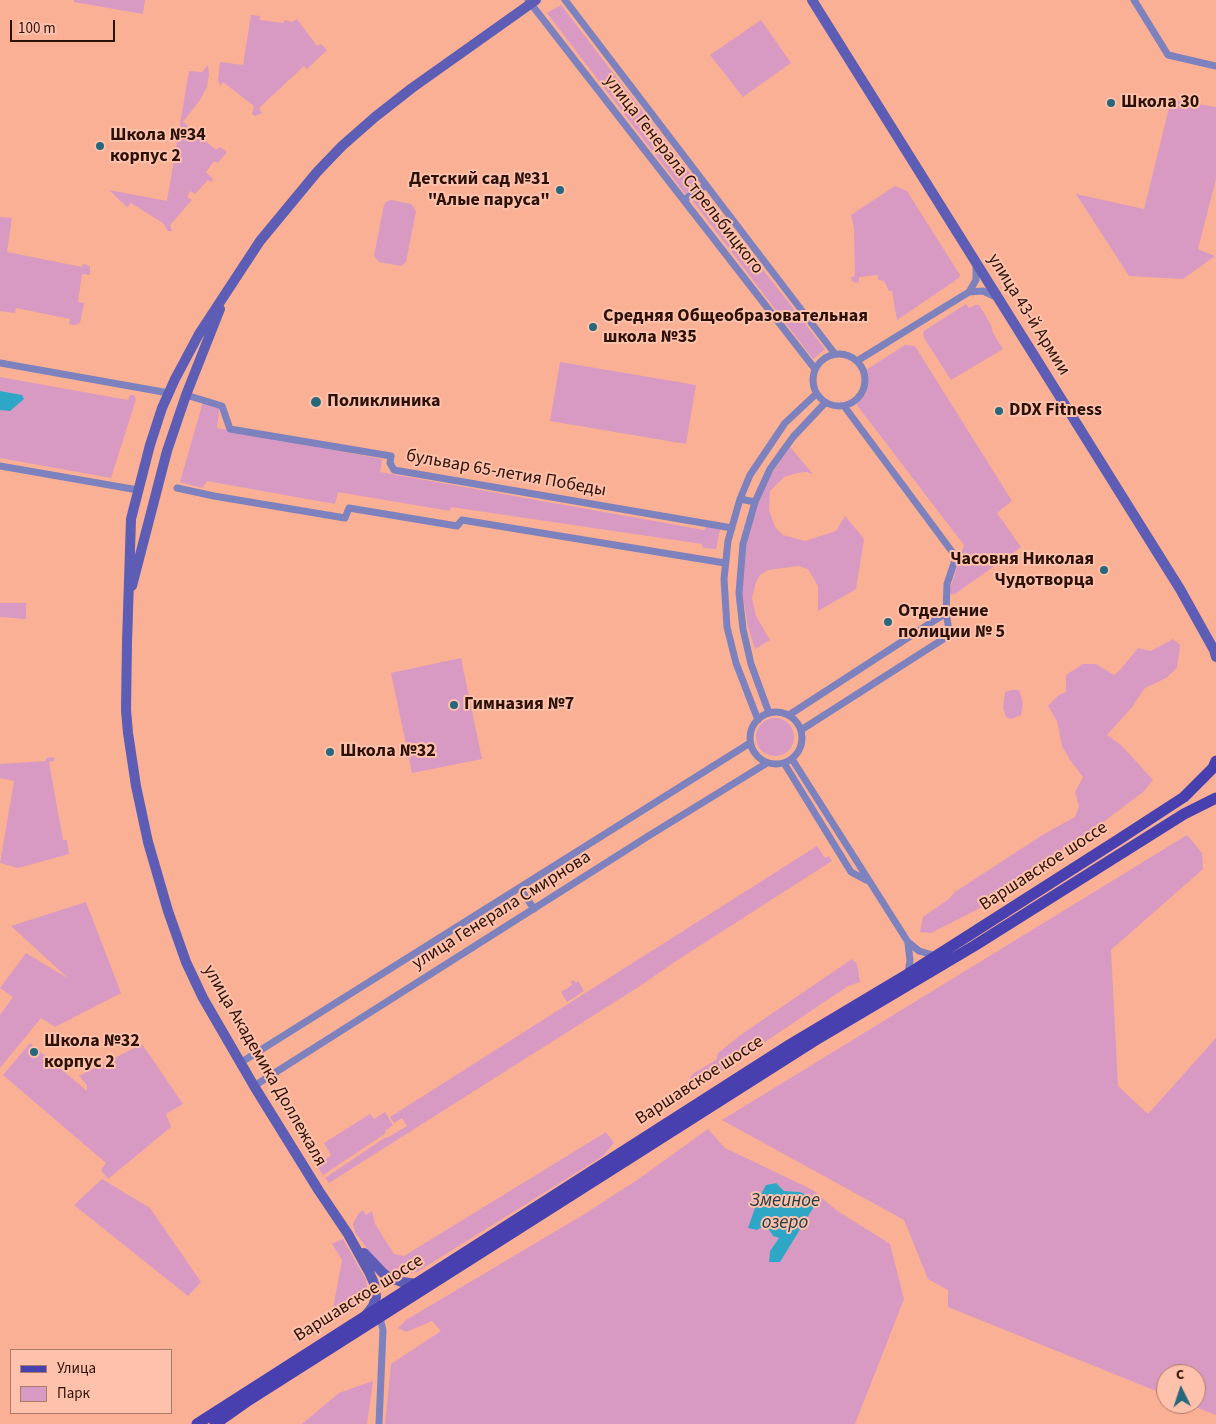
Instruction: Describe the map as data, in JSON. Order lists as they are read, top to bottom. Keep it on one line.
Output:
{"streets":{"main road":["улица 43-й Армии","Варшавское шоссе","улица Академика Доллежаля"],"street":["улица Генерала Стрельбицкого","бульвар 65-летия Победы","улица Генерала Смирнова"]},"crossings":[["улица Генерала Стрельбицкого","улица Академика Доллежаля"],["бульвар 65-летия Победы","улица Академика Доллежаля"],["Варшавское шоссе","улица Академика Доллежаля"],["улица Генерала Смирнова","улица Академика Доллежаля"]],"water":["Змеиное озеро"],"places":["Школа 30","Школа №34 корпус 2","Детский сад №31 \"Алые паруса\"","Средняя Общеобразовательная школа №35","Поликлиника","DDX Fitness","Часовня Николая Чудотворца","Отделение полиции № 5","Гимназия №7","Школа №32","Школа №32 корпус 2"],"legend":["Улица","Парк"],"scale_bar":"100 m","north":"top"}
